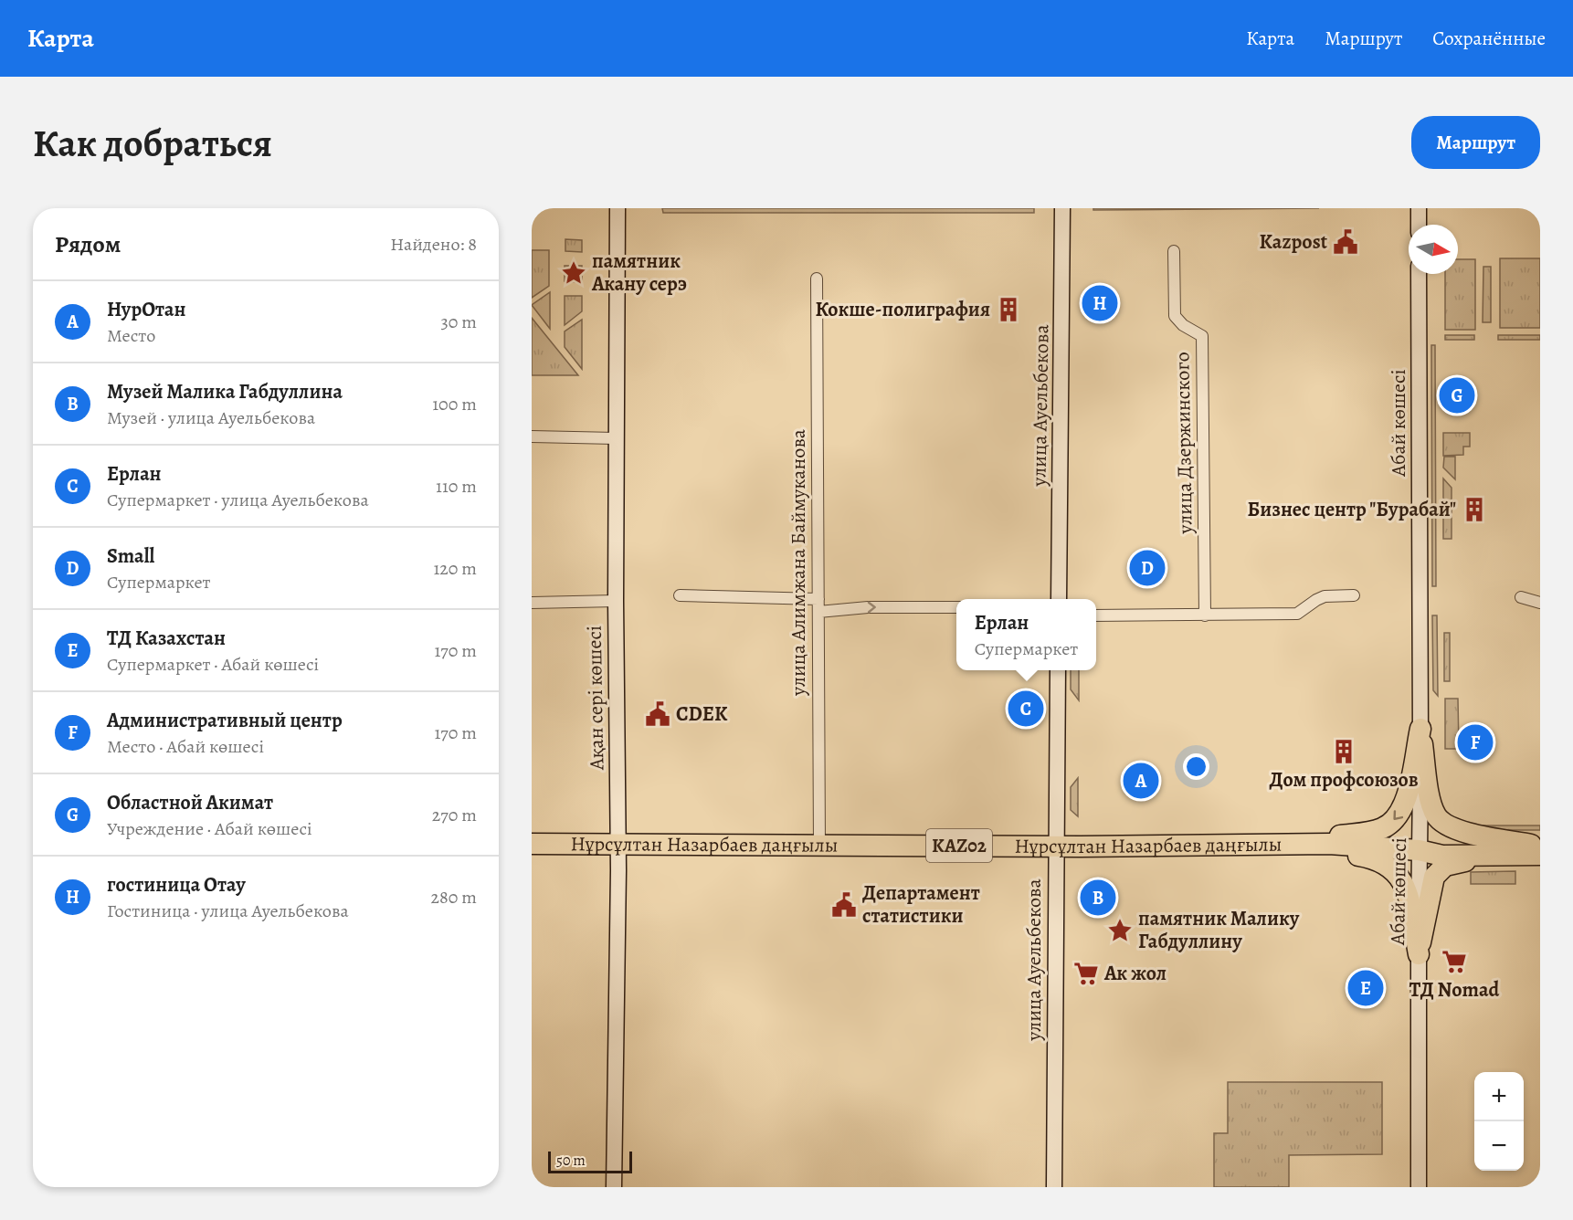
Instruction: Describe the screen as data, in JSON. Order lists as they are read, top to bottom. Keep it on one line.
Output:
{"streets":{"highway":["Нұрсұлтан Назарбаев даңғылы","KАZ02"],"street":["улица Ауельбекова","Абай көшесі","улица Дзержинского","улица Алимжана Баймуканова","Ақан сері көшесі"]},"crossings":[["улица Ауельбекова","Нұрсұлтан Назарбаев даңғылы"],["Абай көшесі","Нұрсұлтан Назарбаев даңғылы"],["улица Алимжана Баймуканова","Нұрсұлтан Назарбаев даңғылы"],["Ақан сері көшесі","Нұрсұлтан Назарбаев даңғылы"]],"places":{"public building":["Kazpost","CDEK","Департамент статистики"],"place":["памятник Акану серэ","памятник Малику Габдуллину"],"building":["Кокше-полиграфия","Бизнес центр \"Бурабай\"","Дом профсоюзов"],"supermarket":["ТД Nomad","Ак жол"]},"scale_bar":"50 m","north":"right","page":{"header":"Карта","nav":["Карта","Маршрут","Сохранённые"],"buttons":"Маршрут","title":"Как добраться","heading":["Рядом","Найдено: 8"],"list":[{"mark":"A","name":"НурОтан","note":"Место","value":"30 m"},{"mark":"B","name":"Музей Малика Габдуллина","note":"Музей · улица Ауельбекова","value":"100 m"},{"mark":"C","name":"Ерлан","note":"Супермаркет · улица Ауельбекова","value":"110 m"},{"mark":"D","name":"Small","note":"Супермаркет","value":"120 m"},{"mark":"E","name":"ТД Казахстан","note":"Супермаркет · Абай көшесі","value":"170 m"},{"mark":"F","name":"Административный центр","note":"Место · Абай көшесі","value":"170 m"},{"mark":"G","name":"Областной Акимат","note":"Учреждение · Абай көшесі","value":"270 m"},{"mark":"H","name":"гостиница Отау","note":"Гостиница · улица Ауельбекова","value":"280 m"}],"pins":["H","G","D","C","F","A","B","E"],"popup":["Ерлан","Супермаркет"],"map_buttons":["+","−"],"scale":"50 m"}}
